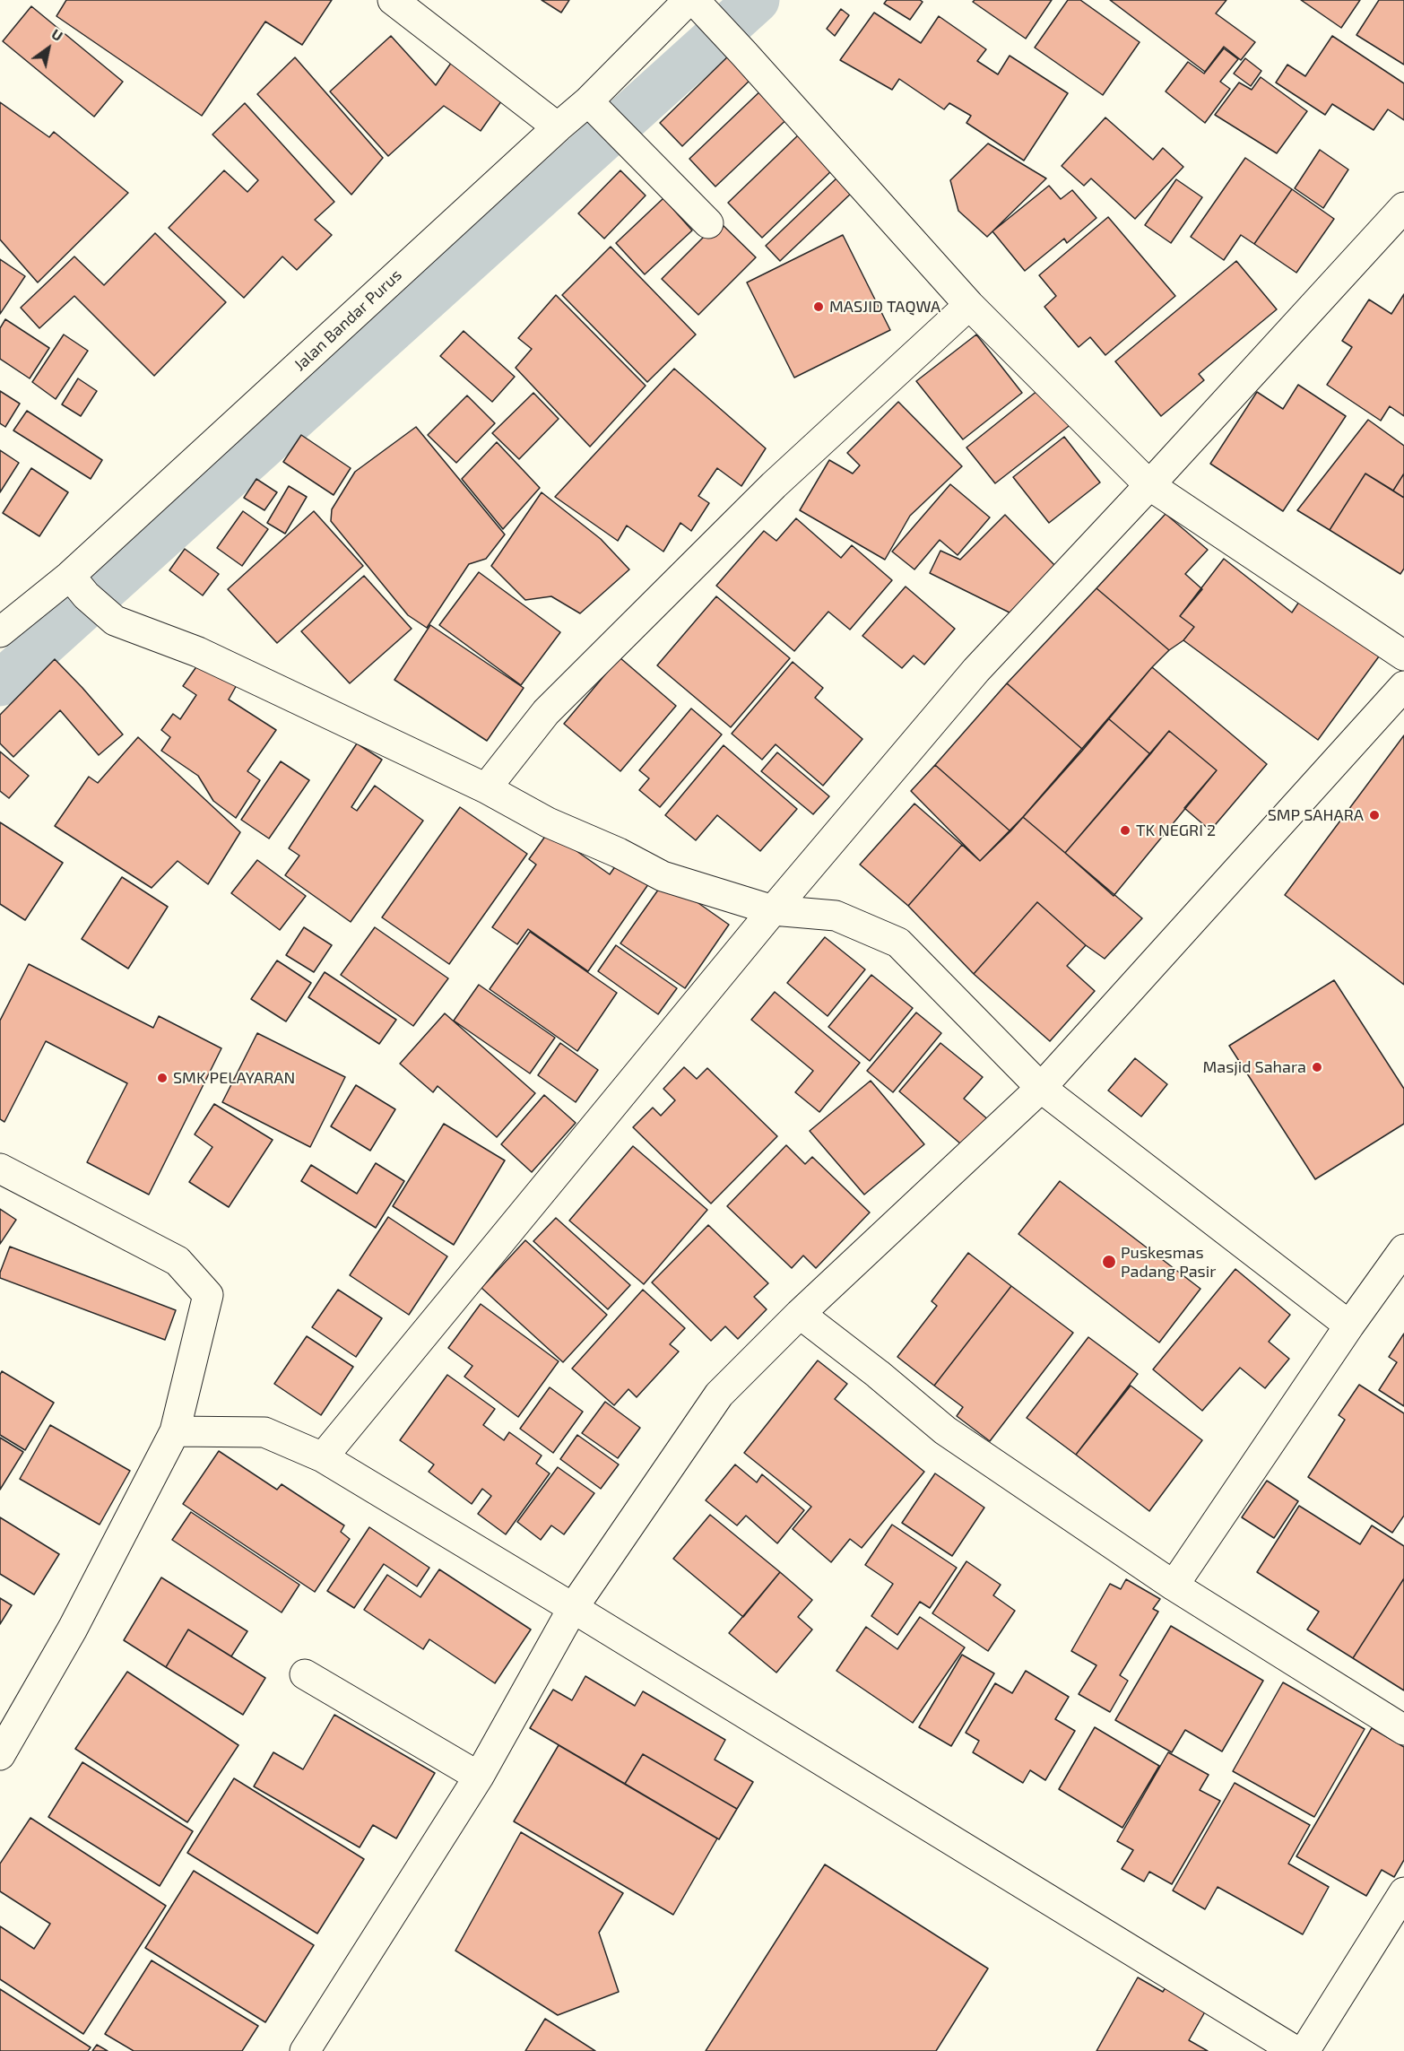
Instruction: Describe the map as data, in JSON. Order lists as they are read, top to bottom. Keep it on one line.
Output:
{"streets":{"street":["Jalan Bandar Purus"]},"places":["MASJID TAQWA","SMP SAHARA","TK NEGRI 2","Masjid Sahara","SMK PELAYARAN","Puskesmas Padang Pasir"],"north":"top right"}
